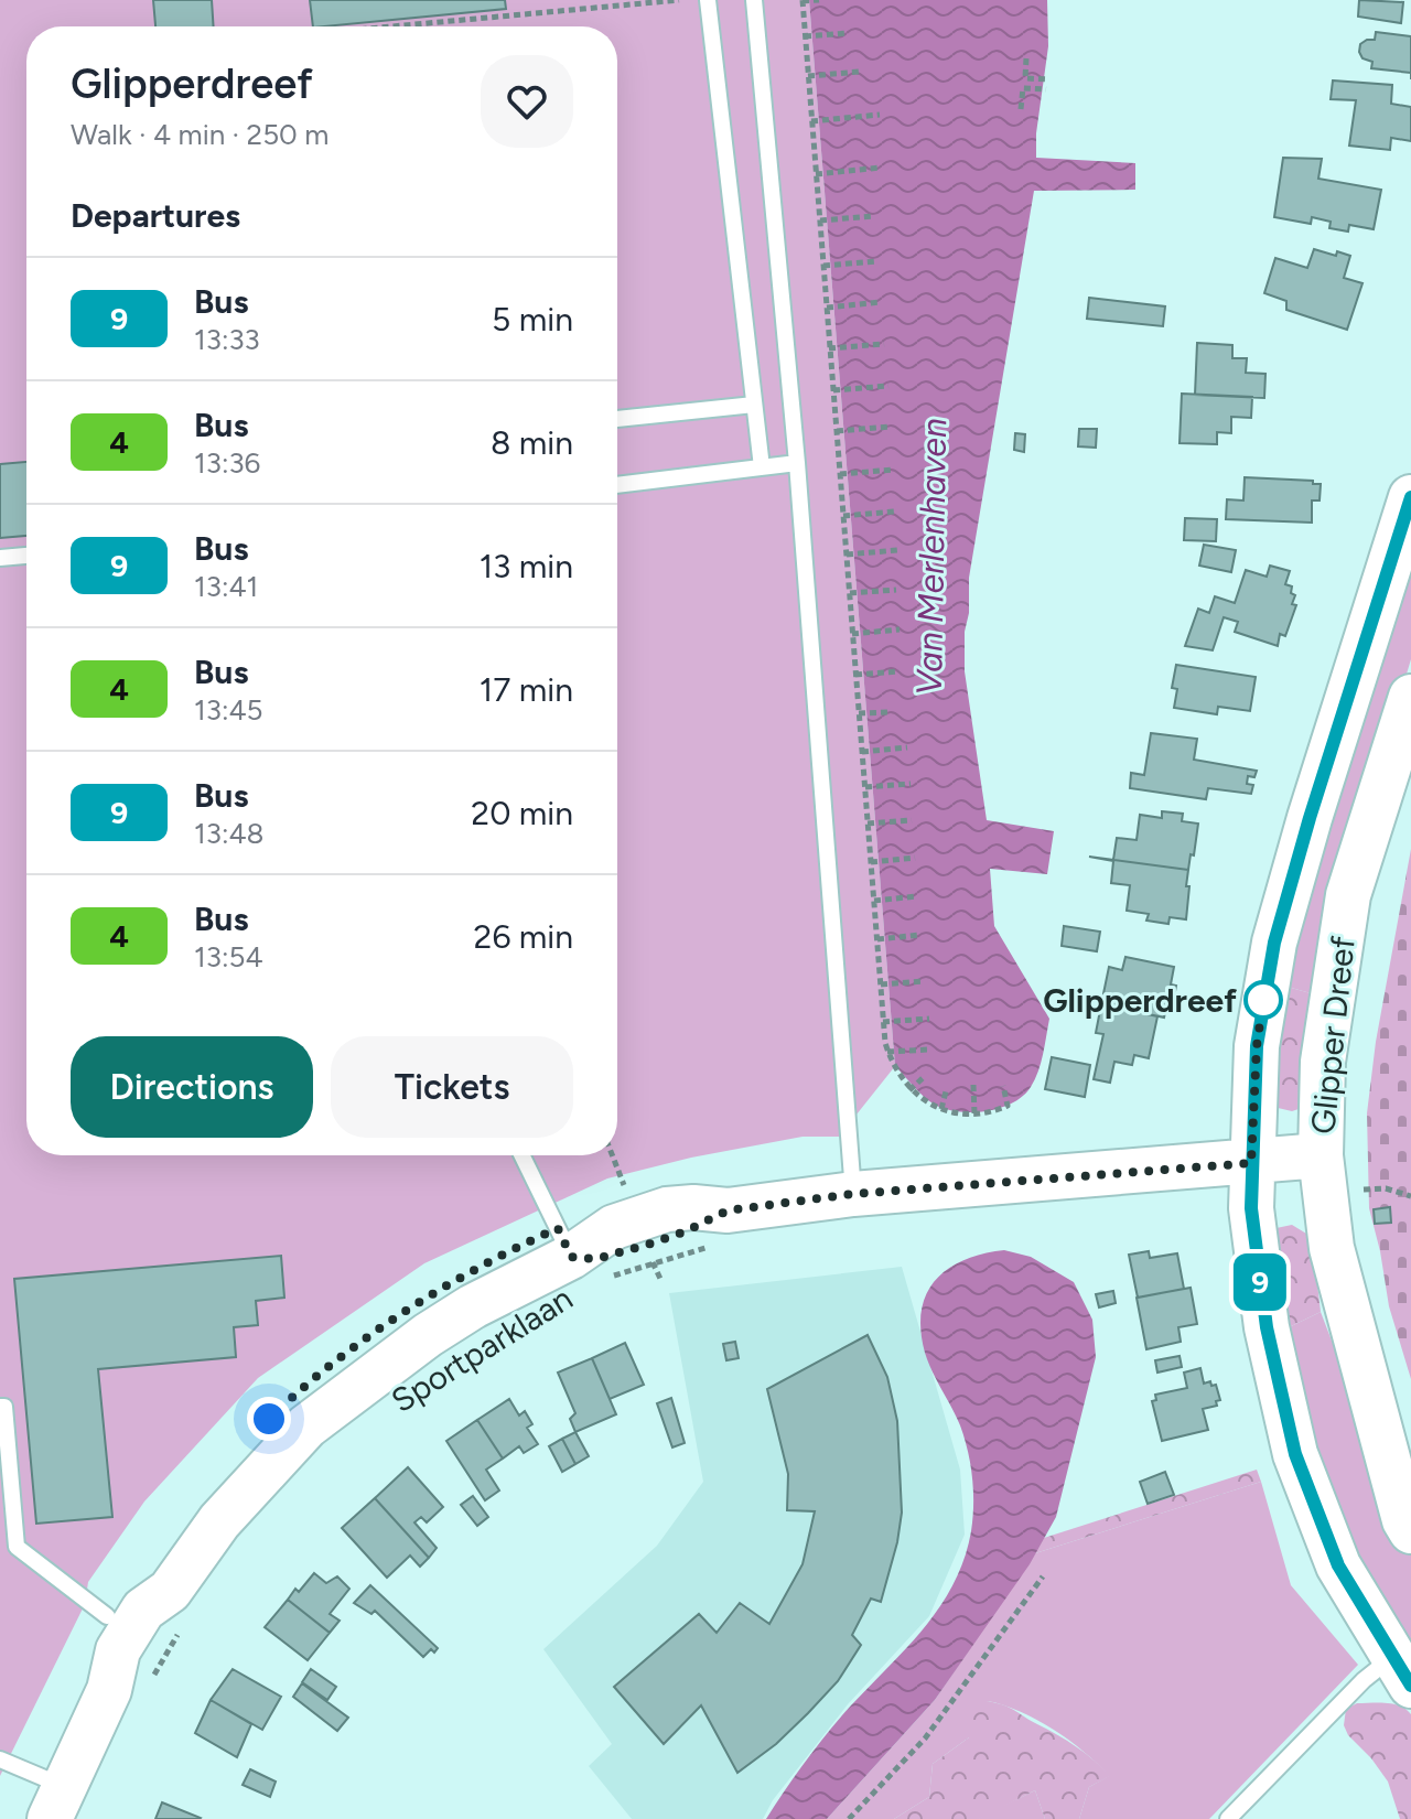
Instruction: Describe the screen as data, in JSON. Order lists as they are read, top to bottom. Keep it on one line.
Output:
{"streets":{"street":["Glipper Dreef","Sportparklaan"]},"crossings":[["Glipper Dreef","Sportparklaan"]],"water":["Van Merlenhaven"],"places":["Glipperdreef"],"lines":["bus line 9"],"page":{"on_map":"9","heading":[["Glipperdreef","Walk · 4 min · 250 m"],"Departures"],"list":[{"mark":"9","name":"Bus","note":"13:33","value":"5 min"},{"mark":"4","name":"Bus","note":"13:36","value":"8 min"},{"mark":"9","name":"Bus","note":"13:41","value":"13 min"},{"mark":"4","name":"Bus","note":"13:45","value":"17 min"},{"mark":"9","name":"Bus","note":"13:48","value":"20 min"},{"mark":"4","name":"Bus","note":"13:54","value":"26 min"}],"buttons":["Directions","Tickets"]}}
